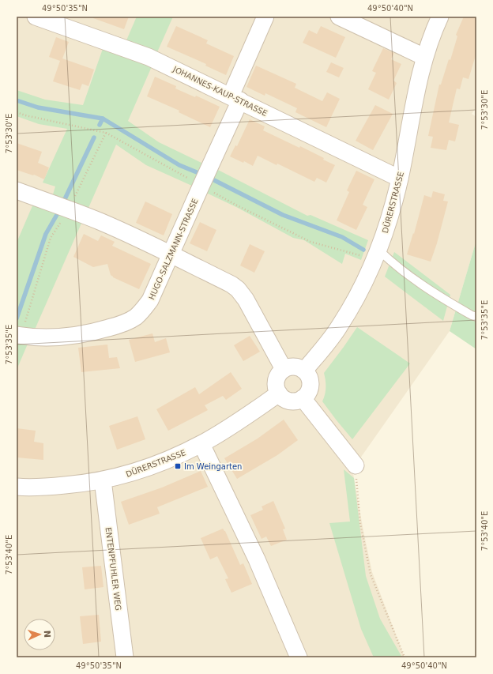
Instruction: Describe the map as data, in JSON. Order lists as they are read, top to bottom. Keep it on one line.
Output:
{"streets":{"street":["JOHANNES-KAUP-STRASSE","DÜRERSTRASSE","HUGO-SALZMANN-STRASSE","ENTENPFUHLER WEG"]},"crossings":[["JOHANNES-KAUP-STRASSE","DÜRERSTRASSE"],["JOHANNES-KAUP-STRASSE","HUGO-SALZMANN-STRASSE"],["DÜRERSTRASSE","ENTENPFUHLER WEG"]],"places":{"transit":["Im Weingarten"]},"north":"right","coordinates":["49°50'35\"N","49°50'40\"N","7°53'30\"E","7°53'35\"E","7°53'40\"E"]}
